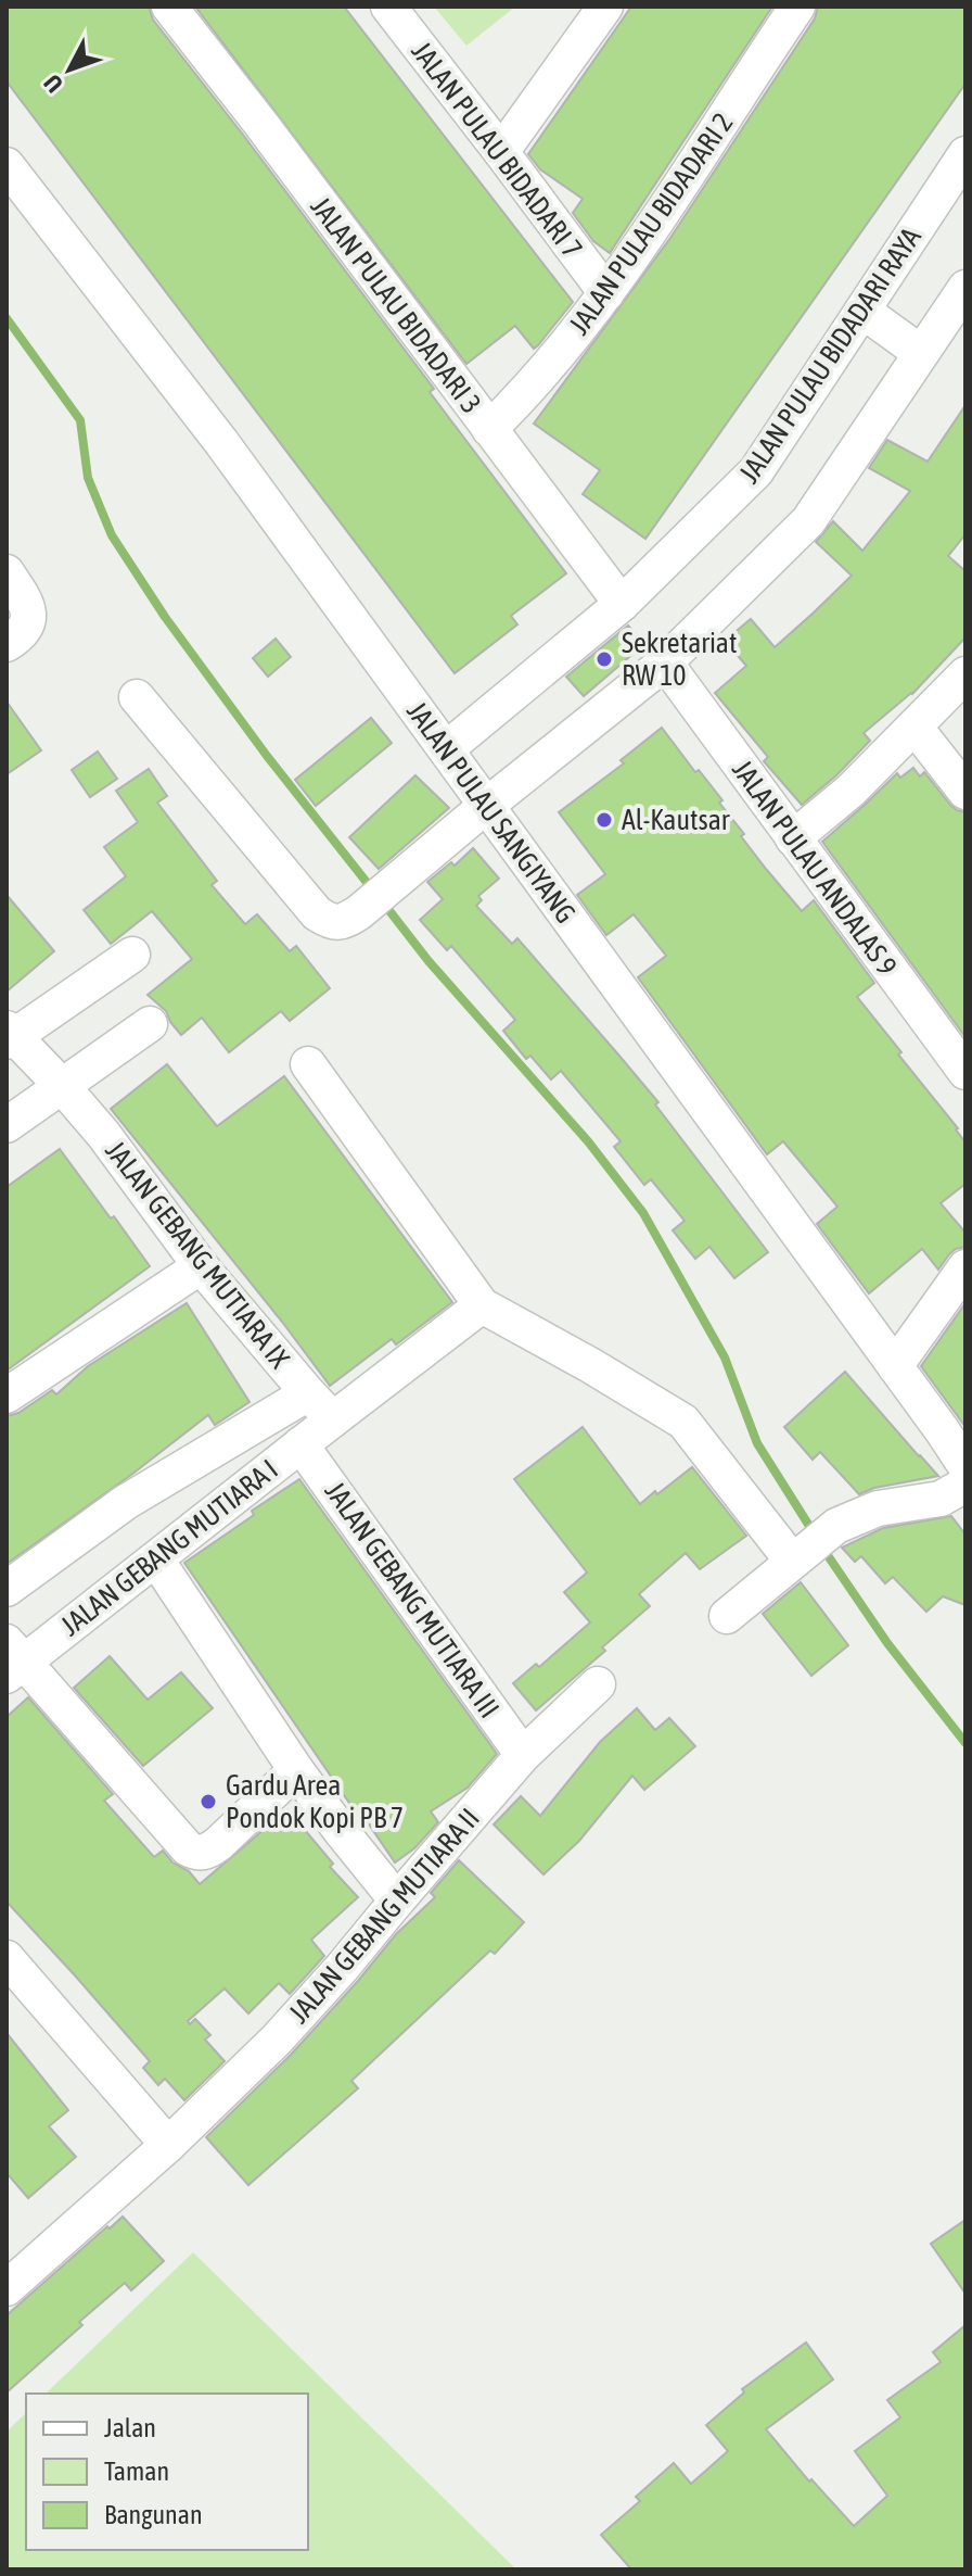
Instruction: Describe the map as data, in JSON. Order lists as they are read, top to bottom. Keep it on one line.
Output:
{"streets":{"street":["JALAN PULAU BIDADARI 7","JALAN PULAU BIDADARI 2","JALAN PULAU BIDADARI 3","JALAN PULAU BIDADARI RAYA","JALAN PULAU SANGIYANG","JALAN PULAU ANDALAS 9","JALAN GEBANG MUTIARA IX","JALAN GEBANG MUTIARA I","JALAN GEBANG MUTIARA III","JALAN GEBANG MUTIARA II"]},"crossings":[["JALAN PULAU BIDADARI 7","JALAN PULAU BIDADARI 2"],["JALAN PULAU BIDADARI 2","JALAN PULAU BIDADARI 3"],["JALAN PULAU BIDADARI 3","JALAN PULAU BIDADARI RAYA"],["JALAN PULAU BIDADARI RAYA","JALAN PULAU SANGIYANG"],["JALAN GEBANG MUTIARA IX","JALAN GEBANG MUTIARA I"],["JALAN GEBANG MUTIARA I","JALAN GEBANG MUTIARA III"],["JALAN GEBANG MUTIARA III","JALAN GEBANG MUTIARA II"]],"places":["Sekretariat RW 10","Al-Kautsar","Gardu Area Pondok Kopi PB 7"],"legend":["Jalan","Taman","Bangunan"],"north":"bottom left"}
